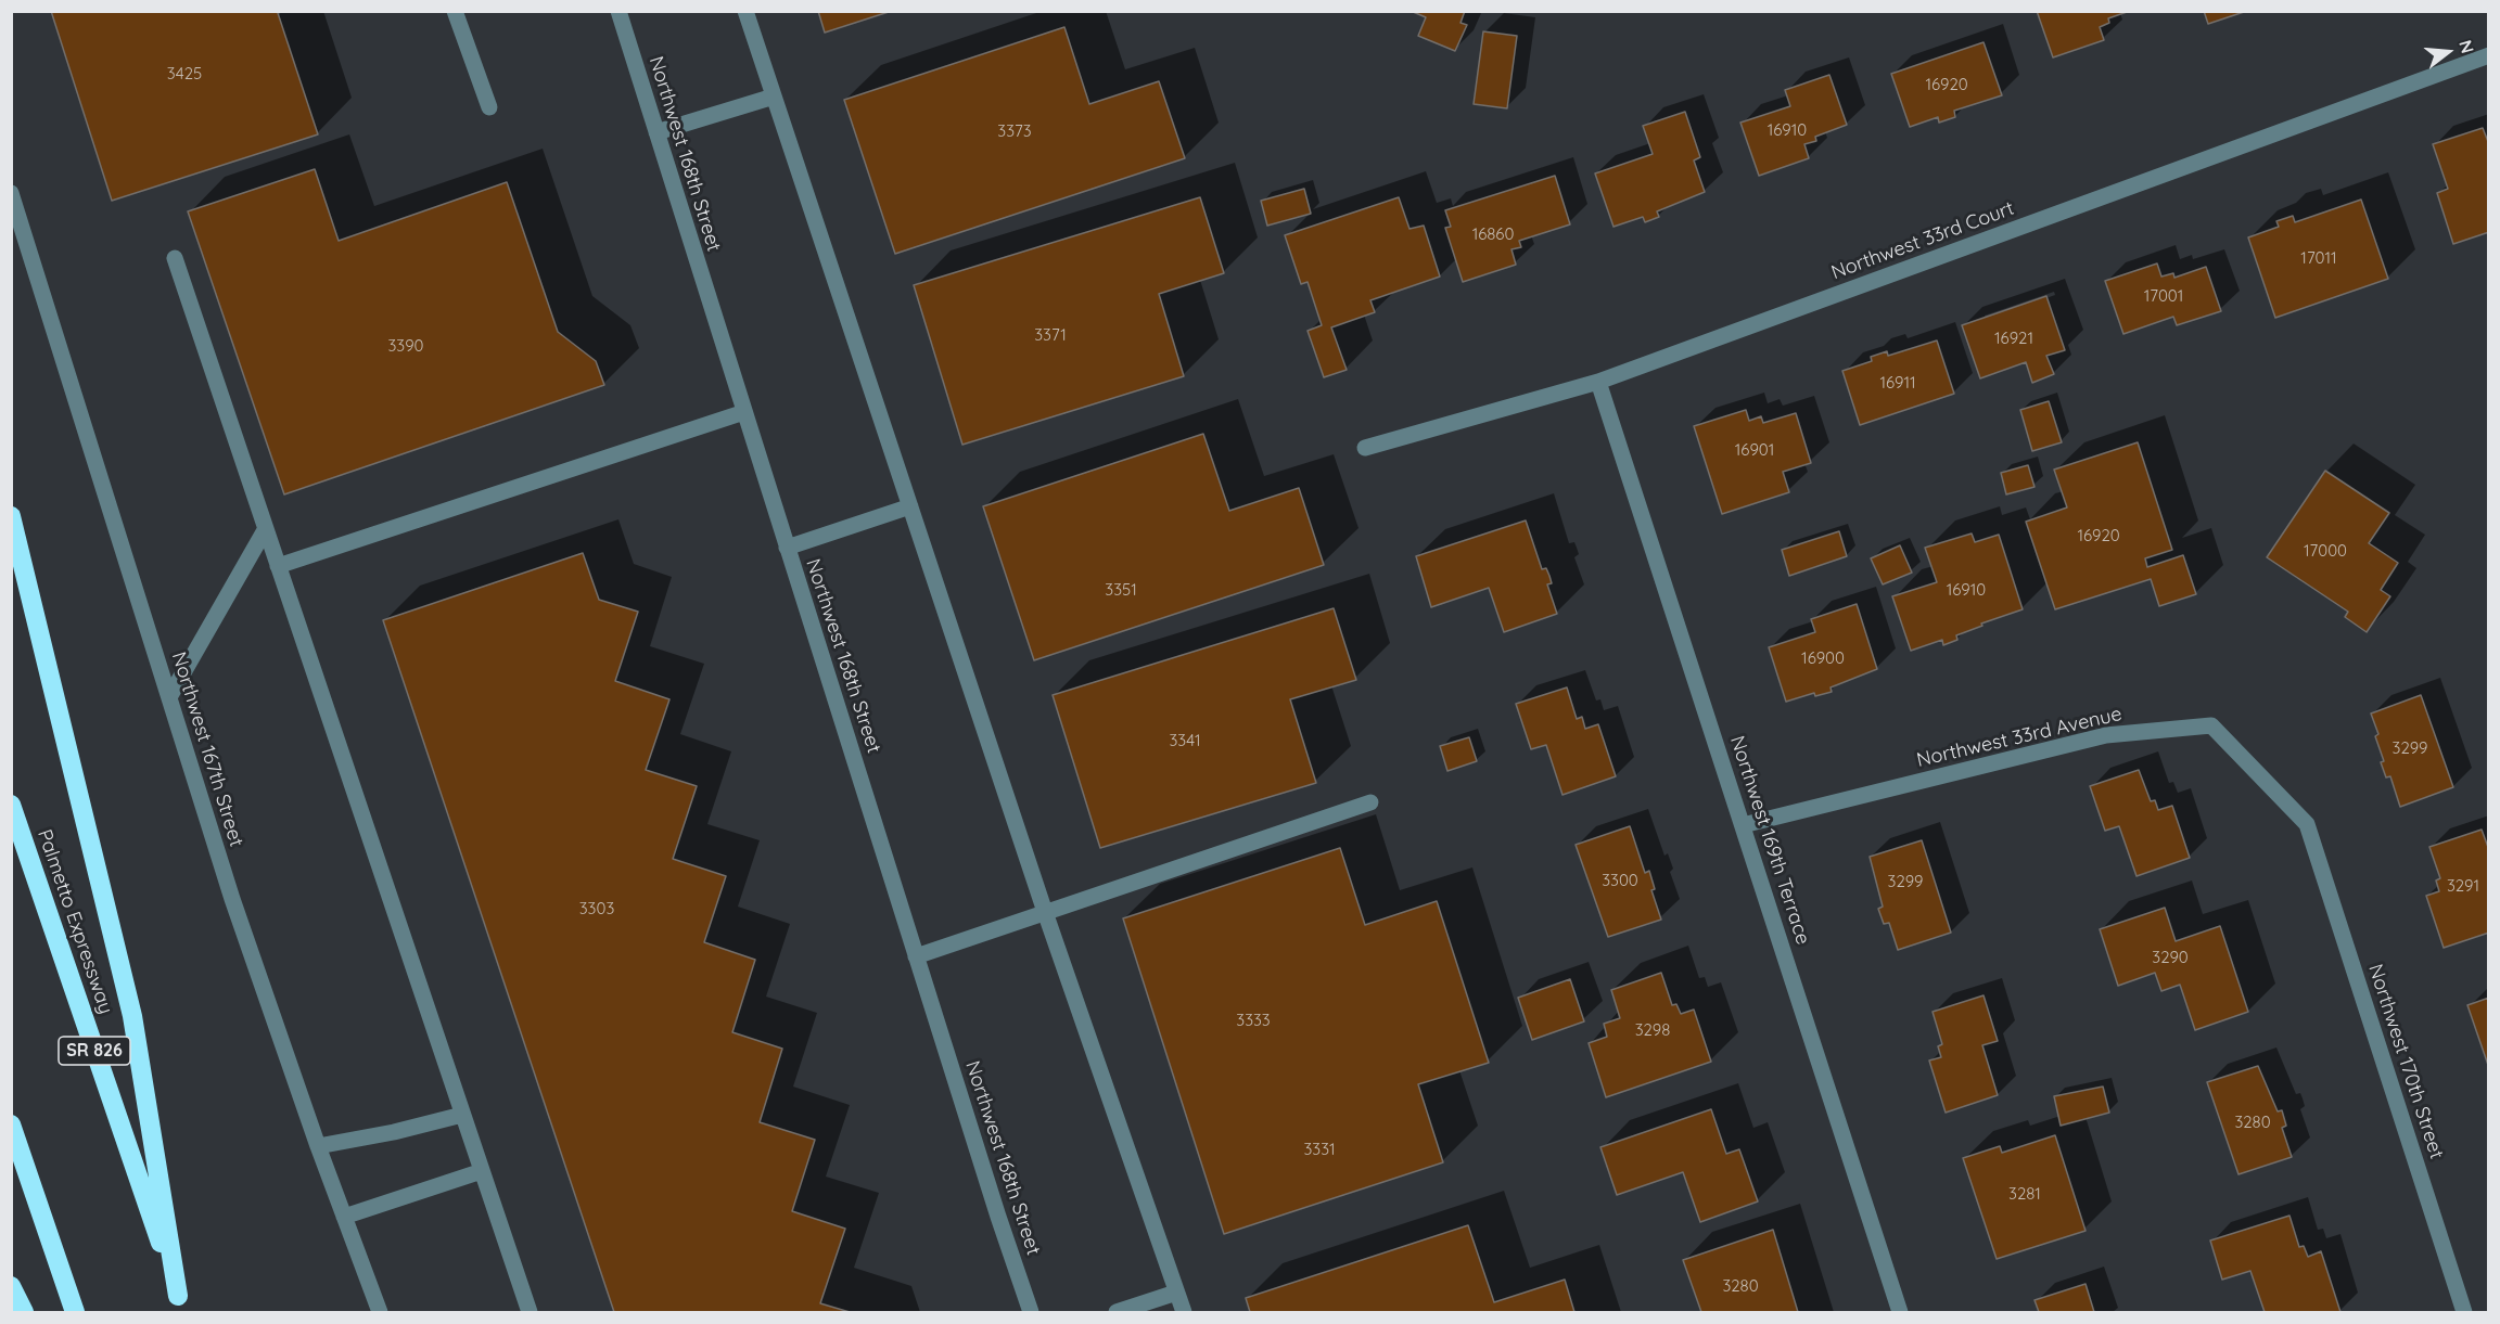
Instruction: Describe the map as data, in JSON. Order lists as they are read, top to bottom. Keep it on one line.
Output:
{"streets":{"highway":["Palmetto Expressway","SR 826"],"street":["Northwest 168th Street","Northwest 33rd Court","Northwest 33rd Avenue","Northwest 167th Street","Northwest 169th Terrace","Northwest 170th Street"]},"crossings":[["Northwest 33rd Court","Northwest 169th Terrace"],["Northwest 33rd Avenue","Northwest 169th Terrace"],["Northwest 33rd Avenue","Northwest 170th Street"]],"house_numbers":["3425","16920","16910","3373","16860","17011","17001","3371","16921","3390","16911","16901","16920","17000","3351","16910","16900","3341","3299","3300","3299","3291","3303","3290","3333","3298","3280","3331","3281","3280"],"north":"right"}
